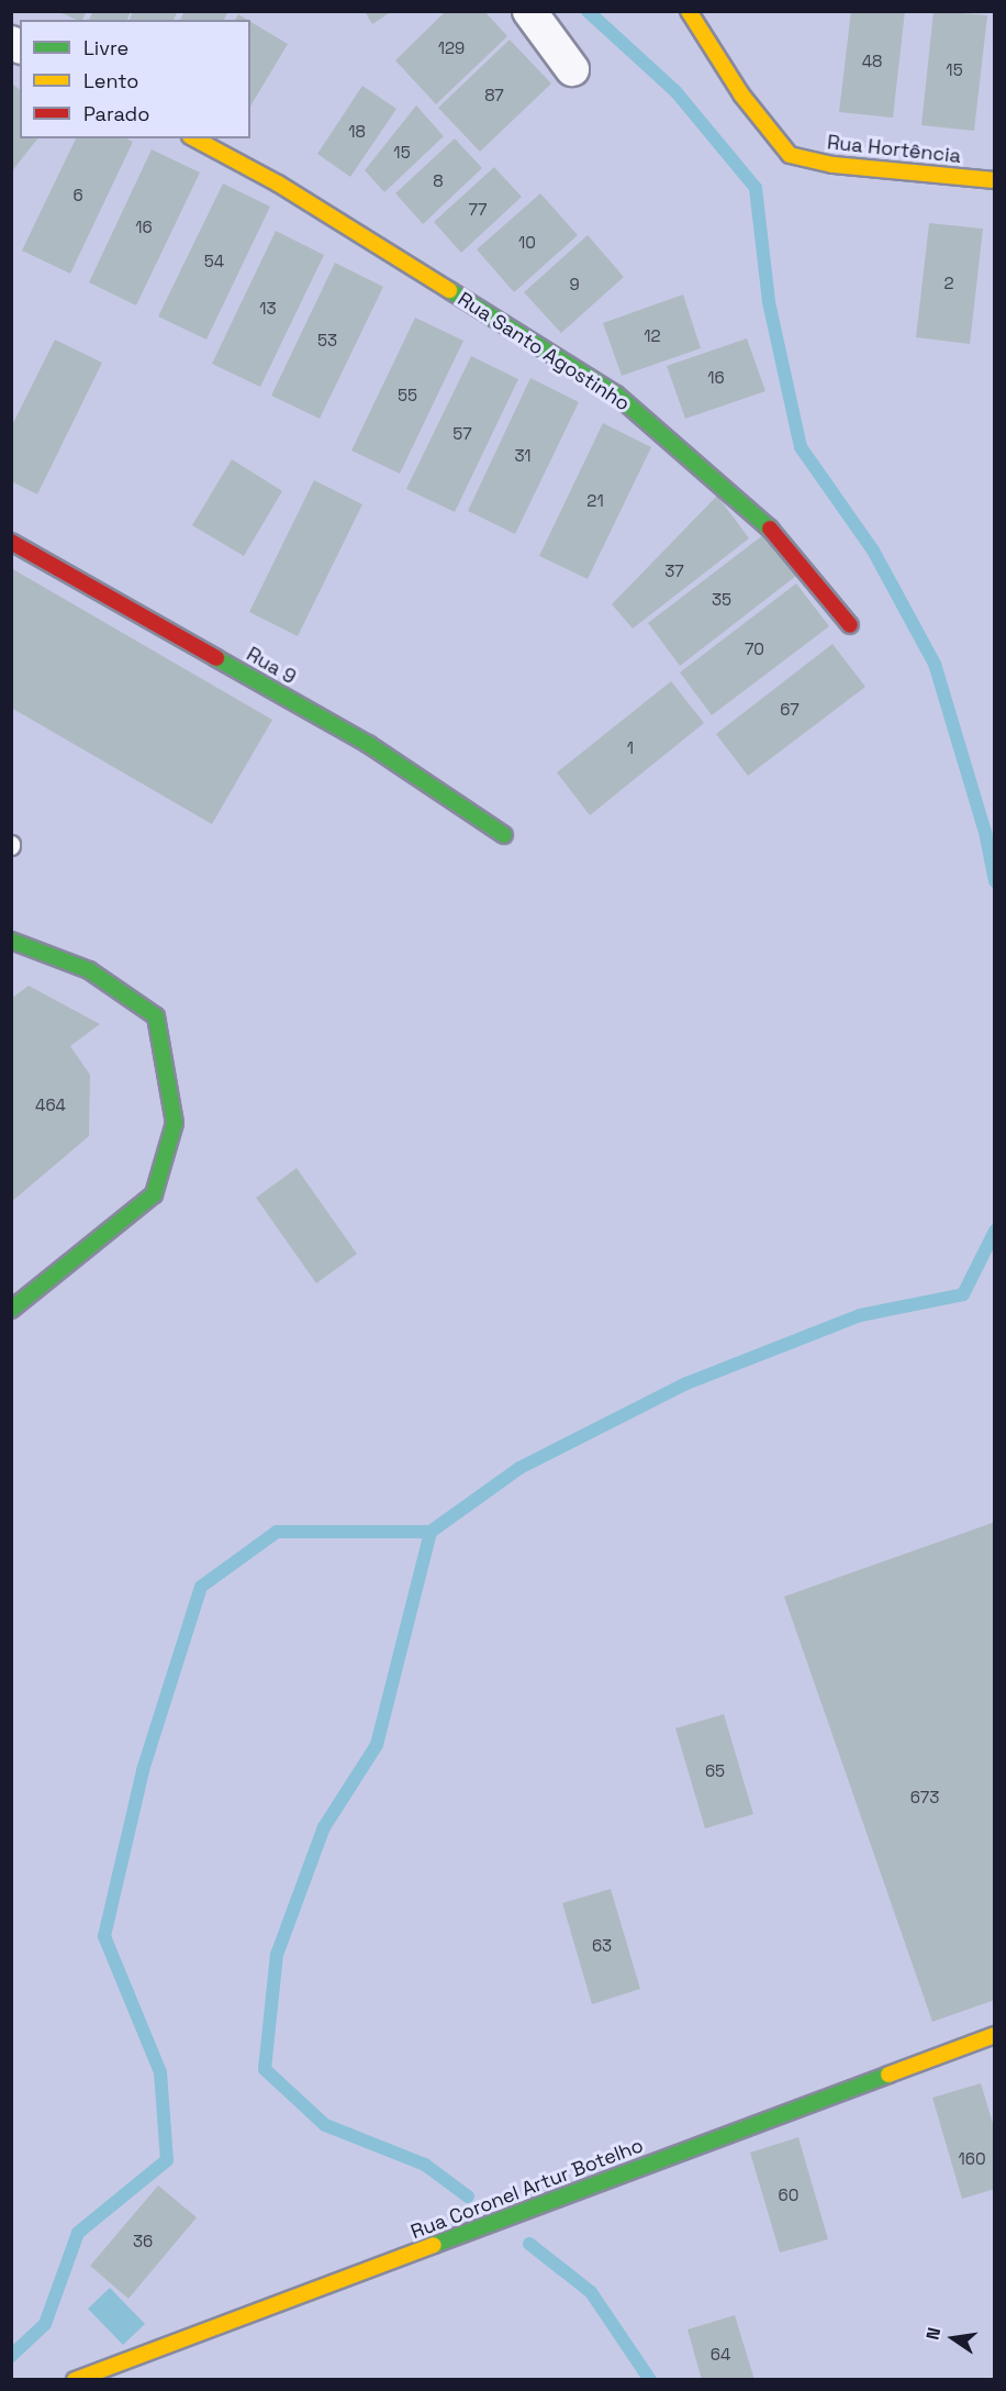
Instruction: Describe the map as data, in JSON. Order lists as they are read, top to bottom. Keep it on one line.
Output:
{"streets":{"street":["Rua Hortência","Rua Santo Agostinho","Rua 9","Rua Coronel Artur Botelho"]},"house_numbers":["129","48","15","87","18","15","8","6","77","16","10","54","2","9","13","12","53","16","55","57","31","21","37","35","70","67","1","464","65","673","63","160","60","36","64"],"legend":["Livre","Lento","Parado"],"north":"left"}
